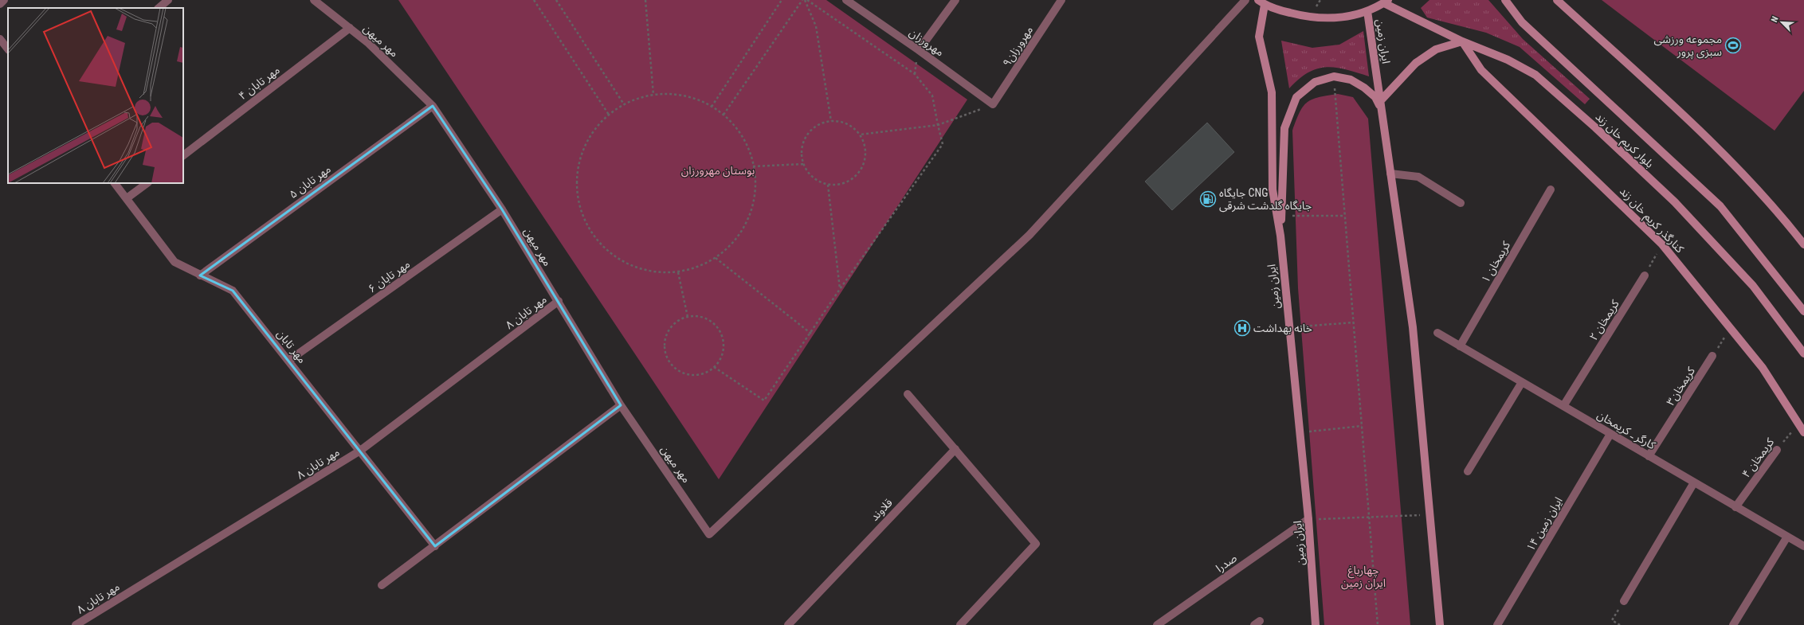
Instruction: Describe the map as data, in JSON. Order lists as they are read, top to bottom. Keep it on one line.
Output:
{"streets":{"main road":["ایران زمین","بلوار کریم خان زند","کنارگذر کریم خان زند"],"street":["مهر میهن","مهرورزان","مهرورزان۹","مهر تابان ۴","مهر تابان ۵","کریمخان ۱","مهر تابان ۶","مهر تابان ۸","کریمخان ۲","مهر تابان","کریمخان۳","کارگر ـ کریمخان","کریمخان ۴","قلاوند","ایران زمین ۱۴","صدرا"]},"crossings":[["مهر میهن","مهر تابان ۴"],["مهر میهن","مهر تابان ۵"],["مهر میهن","مهر تابان ۶"],["مهر میهن","مهر تابان ۸"],["ایران زمین","صدرا"],["مهرورزان","مهرورزان۹"],["بلوار کریم خان زند","کنارگذر کریم خان زند"],["مهر تابان ۵","مهر تابان"],["کنارگذر کریم خان زند","کریمخان ۴"],["کریمخان ۱","کارگر ـ کریمخان"],["مهر تابان ۶","مهر تابان"],["مهر تابان ۸","مهر تابان"],["کریمخان ۲","کارگر ـ کریمخان"],["کریمخان۳","کارگر ـ کریمخان"],["کارگر ـ کریمخان","کریمخان ۴"],["کارگر ـ کریمخان","ایران زمین ۱۴"]],"parks":["بوستان مهرورزان","چهارباغ ایران زمین"],"places":{"sports":["مجموعه ورزشی سبزی پرور"],"fuel station":["جایگاه CNG جایگاه گلدشت شرقی"],"hospital":["خانه بهداشت"]},"north":"top left"}
